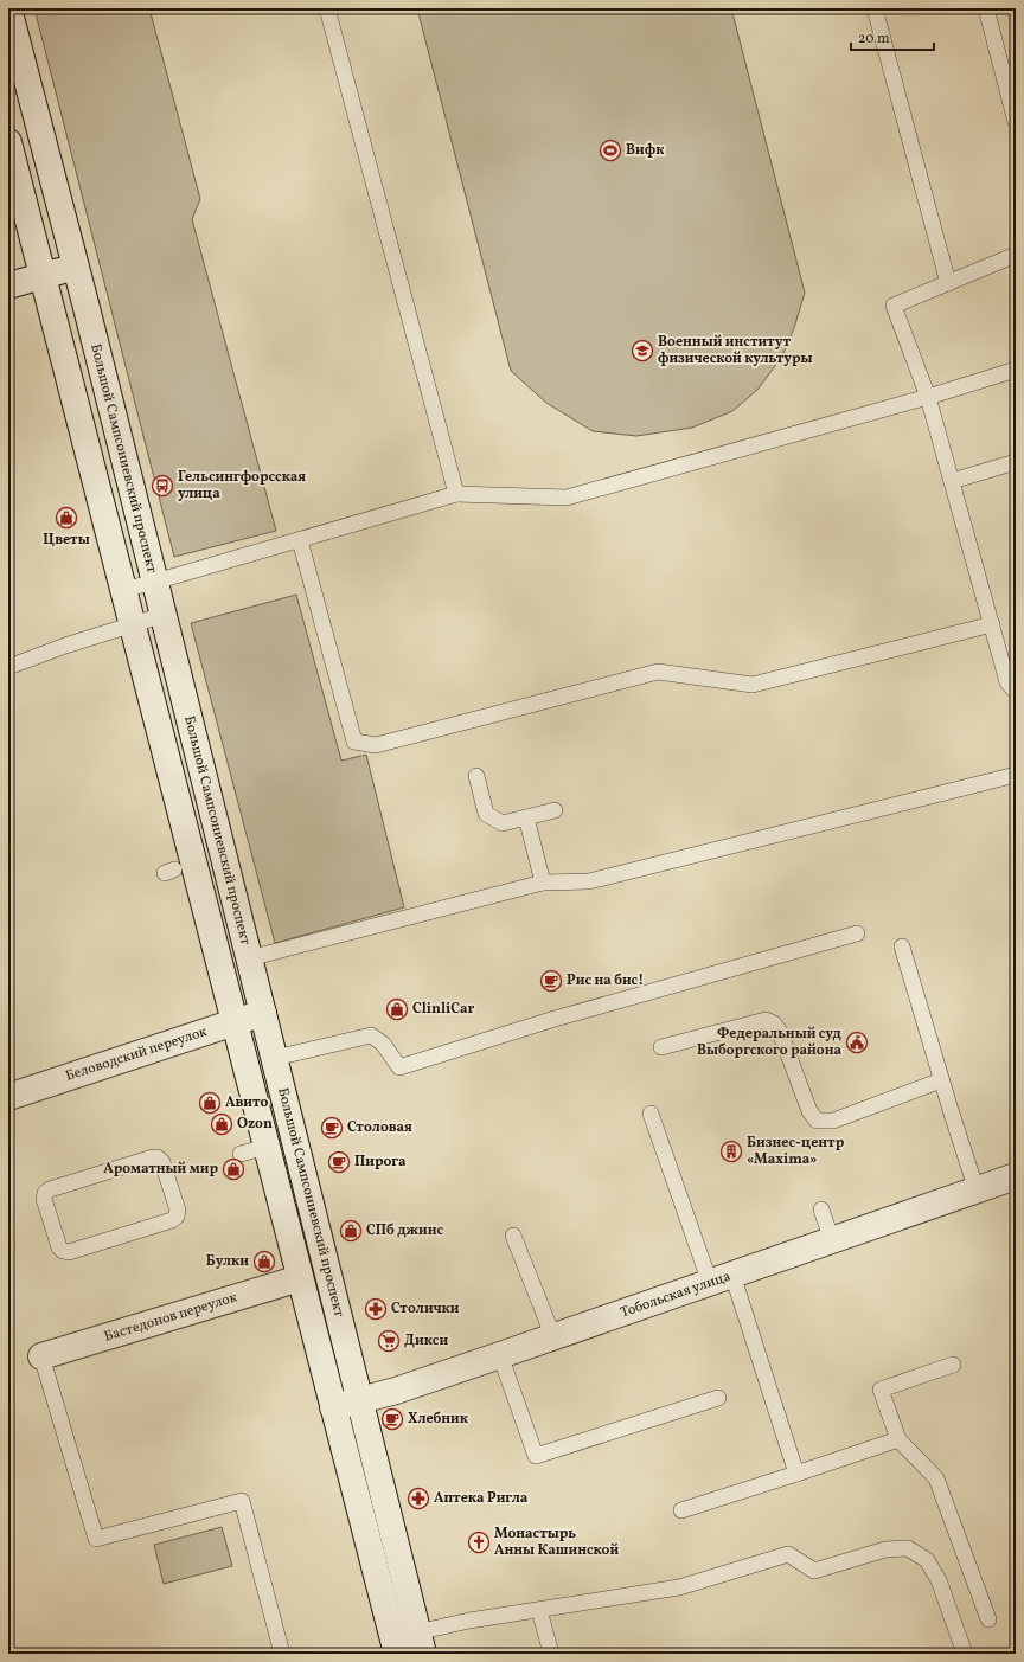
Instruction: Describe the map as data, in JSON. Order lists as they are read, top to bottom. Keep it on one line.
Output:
{"streets":{"main road":["Большой Сампсониевский проспект","Беловодский переулок","Тобольская улица","Бастедонов переулок"]},"crossings":[["Большой Сампсониевский проспект","Беловодский переулок"],["Большой Сампсониевский проспект","Тобольская улица"],["Большой Сампсониевский проспект","Бастедонов переулок"]],"places":{"sports":["Вифк"],"school or university":["Военный институт физической культуры"],"bus stop":["Гельсингфорсская улица"],"shop":["Цветы","ClinliCar","Авито","Ozon","Ароматный мир","СПб джинс","Булки"],"cafe":["Рис на бис!","Столовая","Пирога","Хлебник"],"public building":["Федеральный суд Выборгского района"],"building":["Бизнес-центр «Maxima»"],"pharmacy":["Столички","Аптека Ригла"],"supermarket":["Дикси"],"church":["Монастырь Анны Кашинской"]},"scale_bar":"20 m"}
